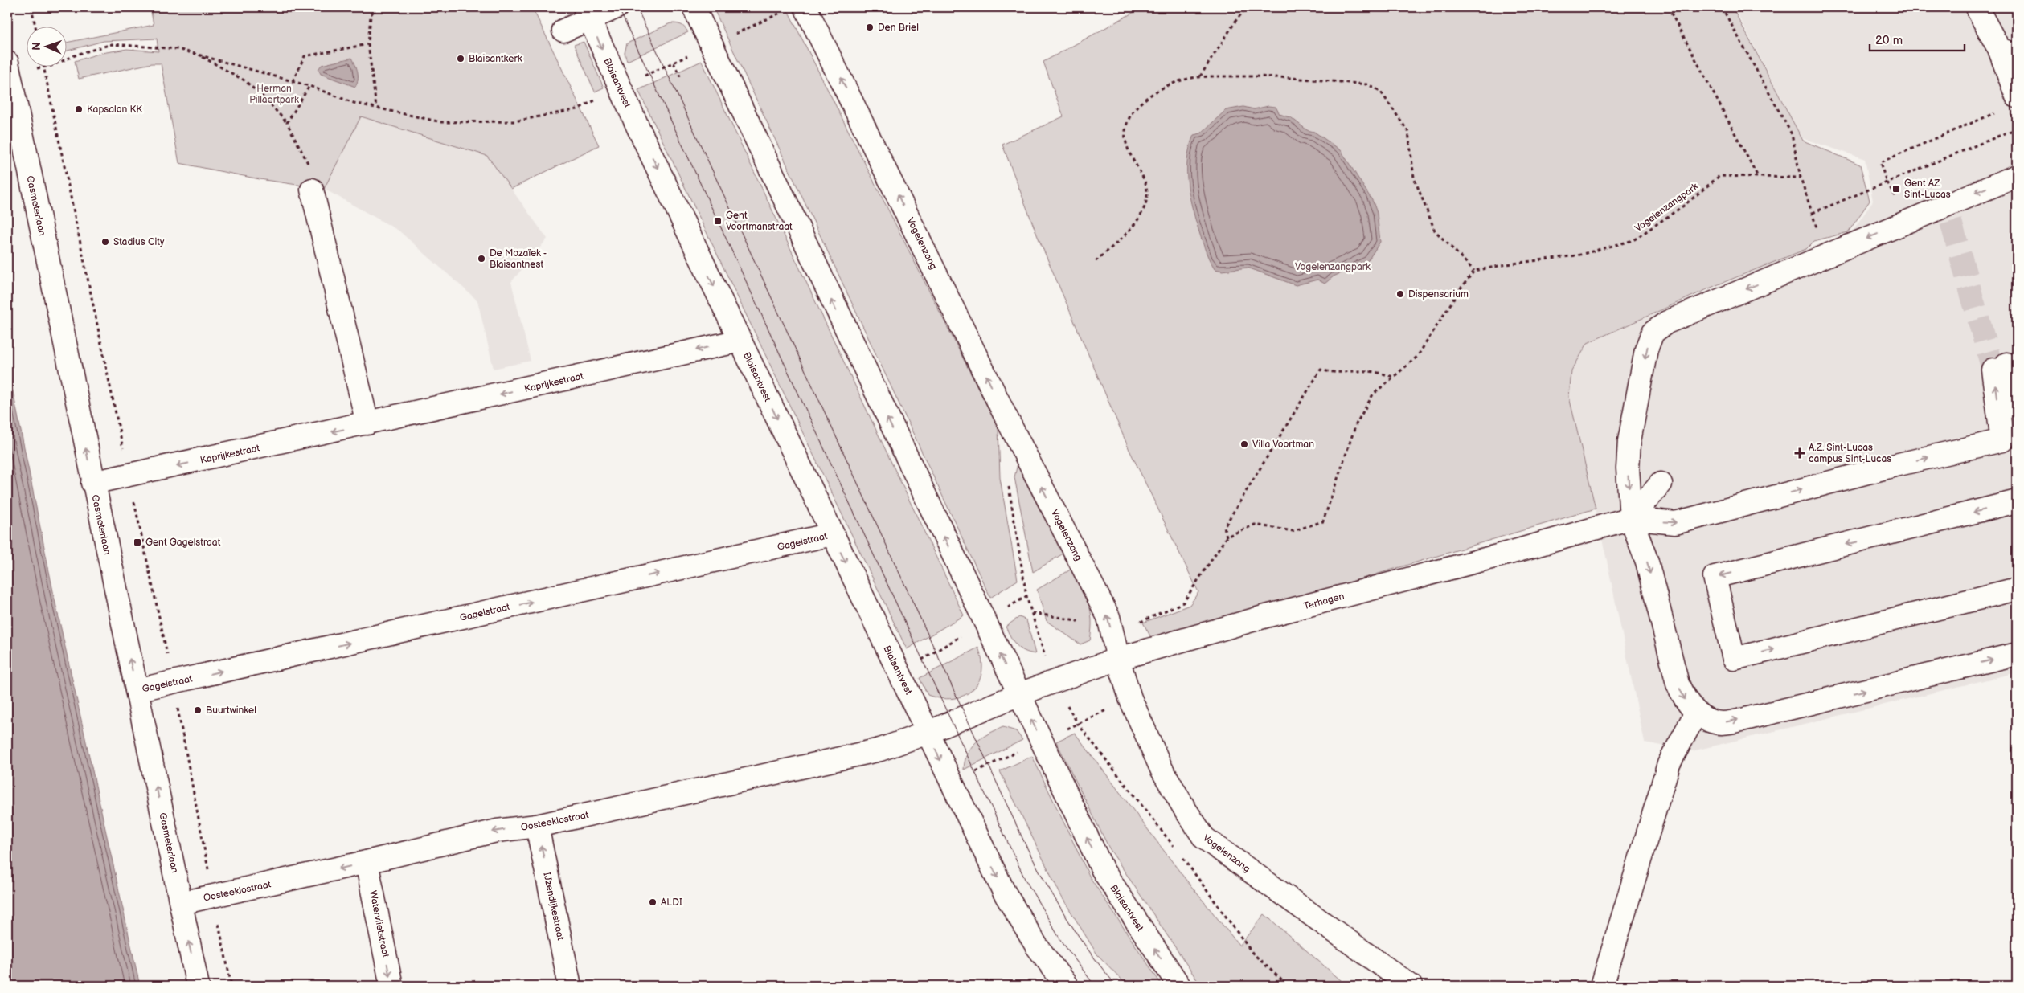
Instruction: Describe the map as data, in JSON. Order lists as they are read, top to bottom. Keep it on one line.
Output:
{"streets":{"street":["Blaisantvest","Gasmeterlaan","Vogelenzang","Kaprijkestraat","Gagelstraat","Terhagen","Oosteeklostraat","IJzendijkestraat","Watervlietstraat"],"path":["Vogelenzangpark"]},"crossings":[["Blaisantvest","Kaprijkestraat"],["Blaisantvest","Gagelstraat"],["Blaisantvest","Terhagen"],["Blaisantvest","Oosteeklostraat"],["Gasmeterlaan","Kaprijkestraat"],["Gasmeterlaan","Gagelstraat"],["Gasmeterlaan","Oosteeklostraat"],["Vogelenzang","Terhagen"],["Oosteeklostraat","IJzendijkestraat"],["Oosteeklostraat","Watervlietstraat"]],"one_way":["Gasmeterlaan","Vogelenzang","Kaprijkestraat","Gagelstraat","Oosteeklostraat","IJzendijkestraat","Watervlietstraat"],"parks":["Herman Pillaertpark","Vogelenzangpark"],"places":{"other":["Den Briel","Blaisantkerk","Kapsalon KK","Stadius City","De Mozaïek - Blaisantnest","Dispensarium","Villa Voortman","Buurtwinkel","ALDI"],"transit":["Gent AZ Sint-Lucas","Gent Voortmanstraat","Gent Gagelstraat"],"health":["A.Z. Sint-Lucas campus Sint-Lucas"]},"scale_bar":"20 m","north":"left"}
